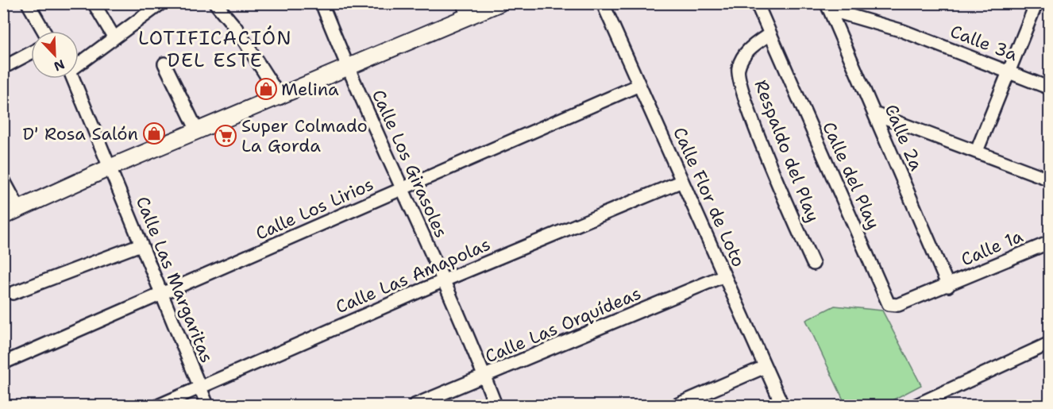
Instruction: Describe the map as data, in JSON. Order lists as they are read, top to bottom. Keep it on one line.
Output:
{"streets":{"street":["Calle 3a","Calle 2a","Respaldo del Play","Calle Los Girasoles","Calle del Play","Calle Flor de Loto","Calle Los Lirios","Calle 1a","Calle Las Amapolas","Calle Las Margaritas","Calle Las Orquídeas"]},"crossings":[["Calle 3a","Calle 2a"],["Calle 2a","Calle del Play"],["Calle 2a","Calle 1a"],["Respaldo del Play","Calle del Play"],["Calle Los Girasoles","Calle Los Lirios"],["Calle Los Girasoles","Calle Las Amapolas"],["Calle Los Girasoles","Calle Las Orquídeas"],["Calle del Play","Calle 1a"],["Calle Flor de Loto","Calle Los Lirios"],["Calle Flor de Loto","Calle Las Amapolas"],["Calle Flor de Loto","Calle Las Orquídeas"],["Calle Los Lirios","Calle Las Margaritas"],["Calle Las Amapolas","Calle Las Margaritas"]],"districts":["LOTIFICACIÓN DEL ESTE"],"places":{"shop":["Melina","D' Rosa Salón"],"supermarket":["Super Colmado La Gorda"]},"north":"bottom right"}
